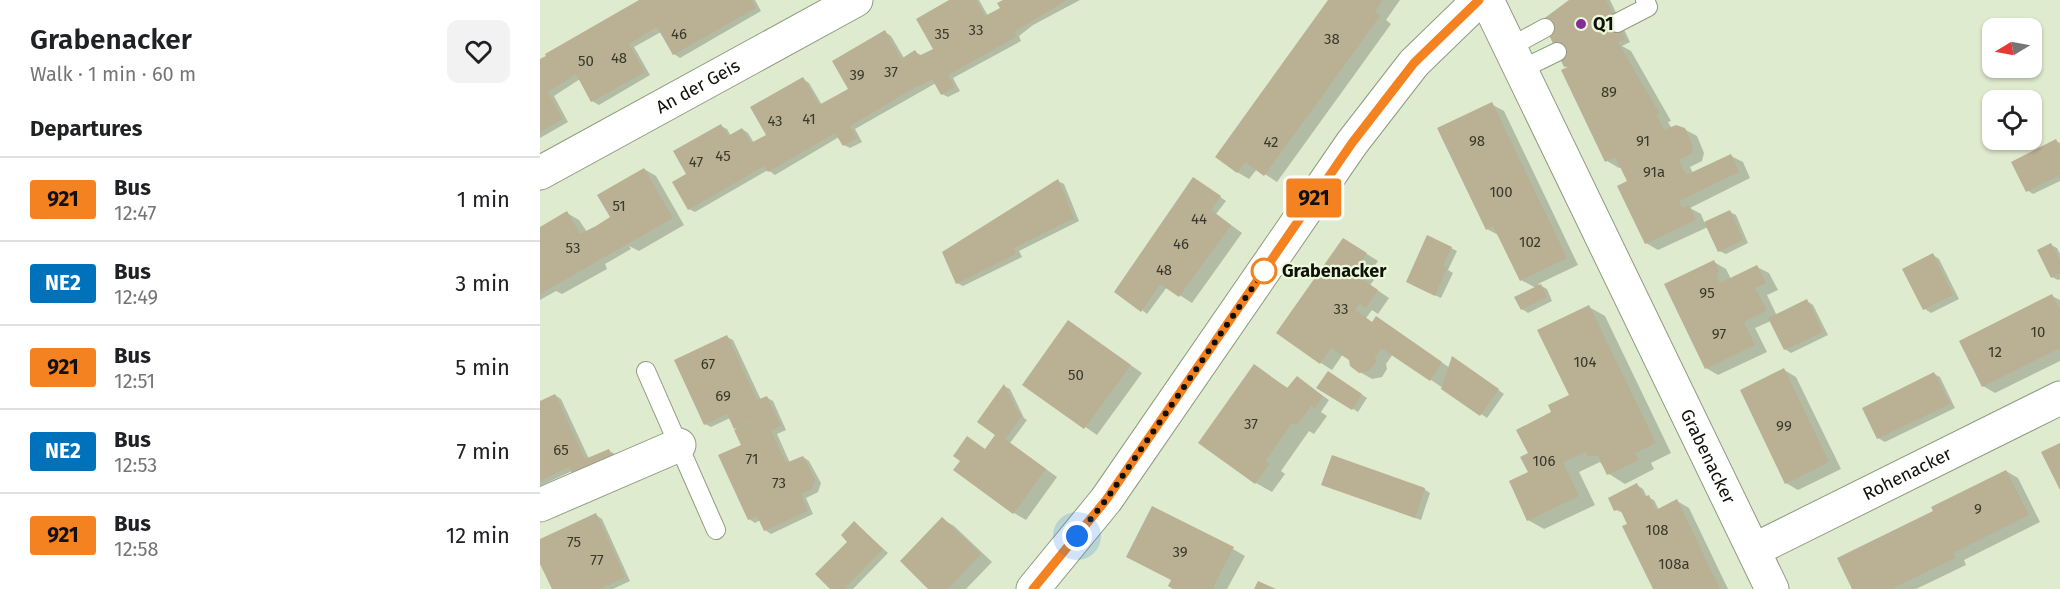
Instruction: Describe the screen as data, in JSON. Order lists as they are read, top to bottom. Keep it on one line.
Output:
{"streets":{"street":["An der Geis","Grabenacker","Rohenacker"]},"crossings":[["Grabenacker","Rohenacker"]],"places":["Q1","Grabenacker"],"lines":["bus line 921"],"house_numbers":["33","46","35","38","48","50","37","39","89","41","43","98","91","42","45","47","91a","100","51","44","102","46","53","48","95","33","10","97","12","104","67","50","69","37","99","65","71","106","73","9","108","75","39","77","108a"],"north":"left","page":{"heading":[["Grabenacker","Walk · 1 min · 60 m"],"Departures"],"on_map":"921","list":[{"mark":"921","name":"Bus","note":"12:47","value":"1 min"},{"mark":"NE2","name":"Bus","note":"12:49","value":"3 min"},{"mark":"921","name":"Bus","note":"12:51","value":"5 min"},{"mark":"NE2","name":"Bus","note":"12:53","value":"7 min"},{"mark":"921","name":"Bus","note":"12:58","value":"12 min"}]}}
